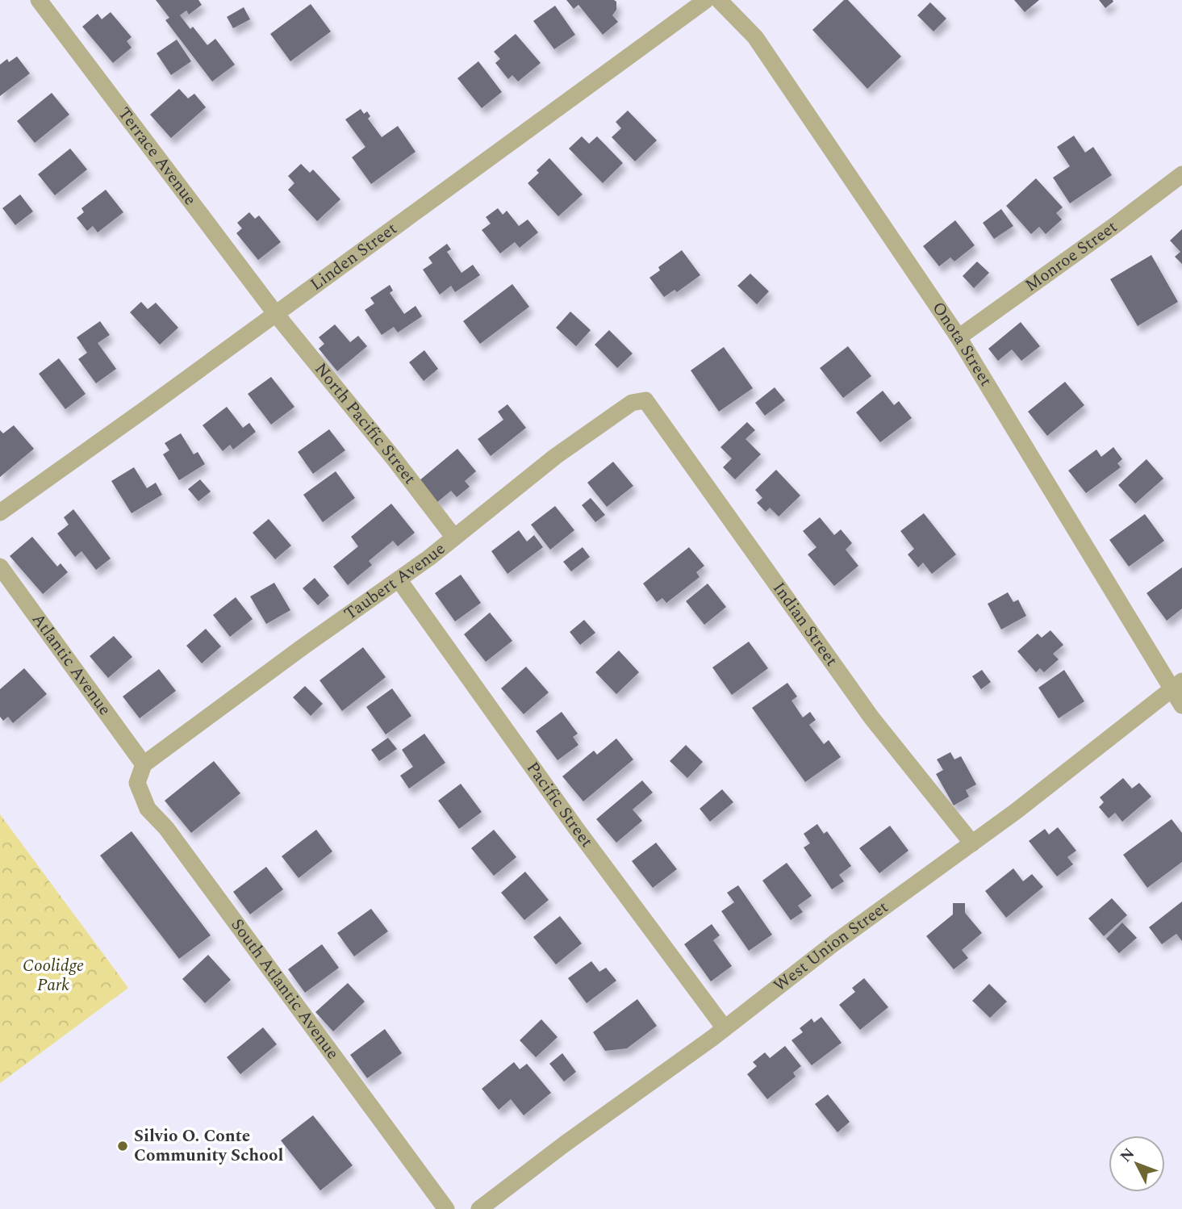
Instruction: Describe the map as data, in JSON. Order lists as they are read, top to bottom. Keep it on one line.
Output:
{"streets":{"street":["Terrace Avenue","Linden Street","Monroe Street","Onota Street","North Pacific Street","Taubert Avenue","Indian Street","Atlantic Avenue","Pacific Street","West Union Street","South Atlantic Avenue"]},"crossings":[["Terrace Avenue","Linden Street"],["Terrace Avenue","North Pacific Street"],["Linden Street","North Pacific Street"],["Monroe Street","Onota Street"],["Onota Street","West Union Street"],["North Pacific Street","Taubert Avenue"],["Taubert Avenue","Indian Street"],["Taubert Avenue","Atlantic Avenue"],["Taubert Avenue","Pacific Street"],["Taubert Avenue","South Atlantic Avenue"],["Indian Street","West Union Street"],["Atlantic Avenue","South Atlantic Avenue"],["Pacific Street","West Union Street"]],"parks":["Coolidge Park"],"places":["Silvio O. Conte Community School"],"north":"top left"}
